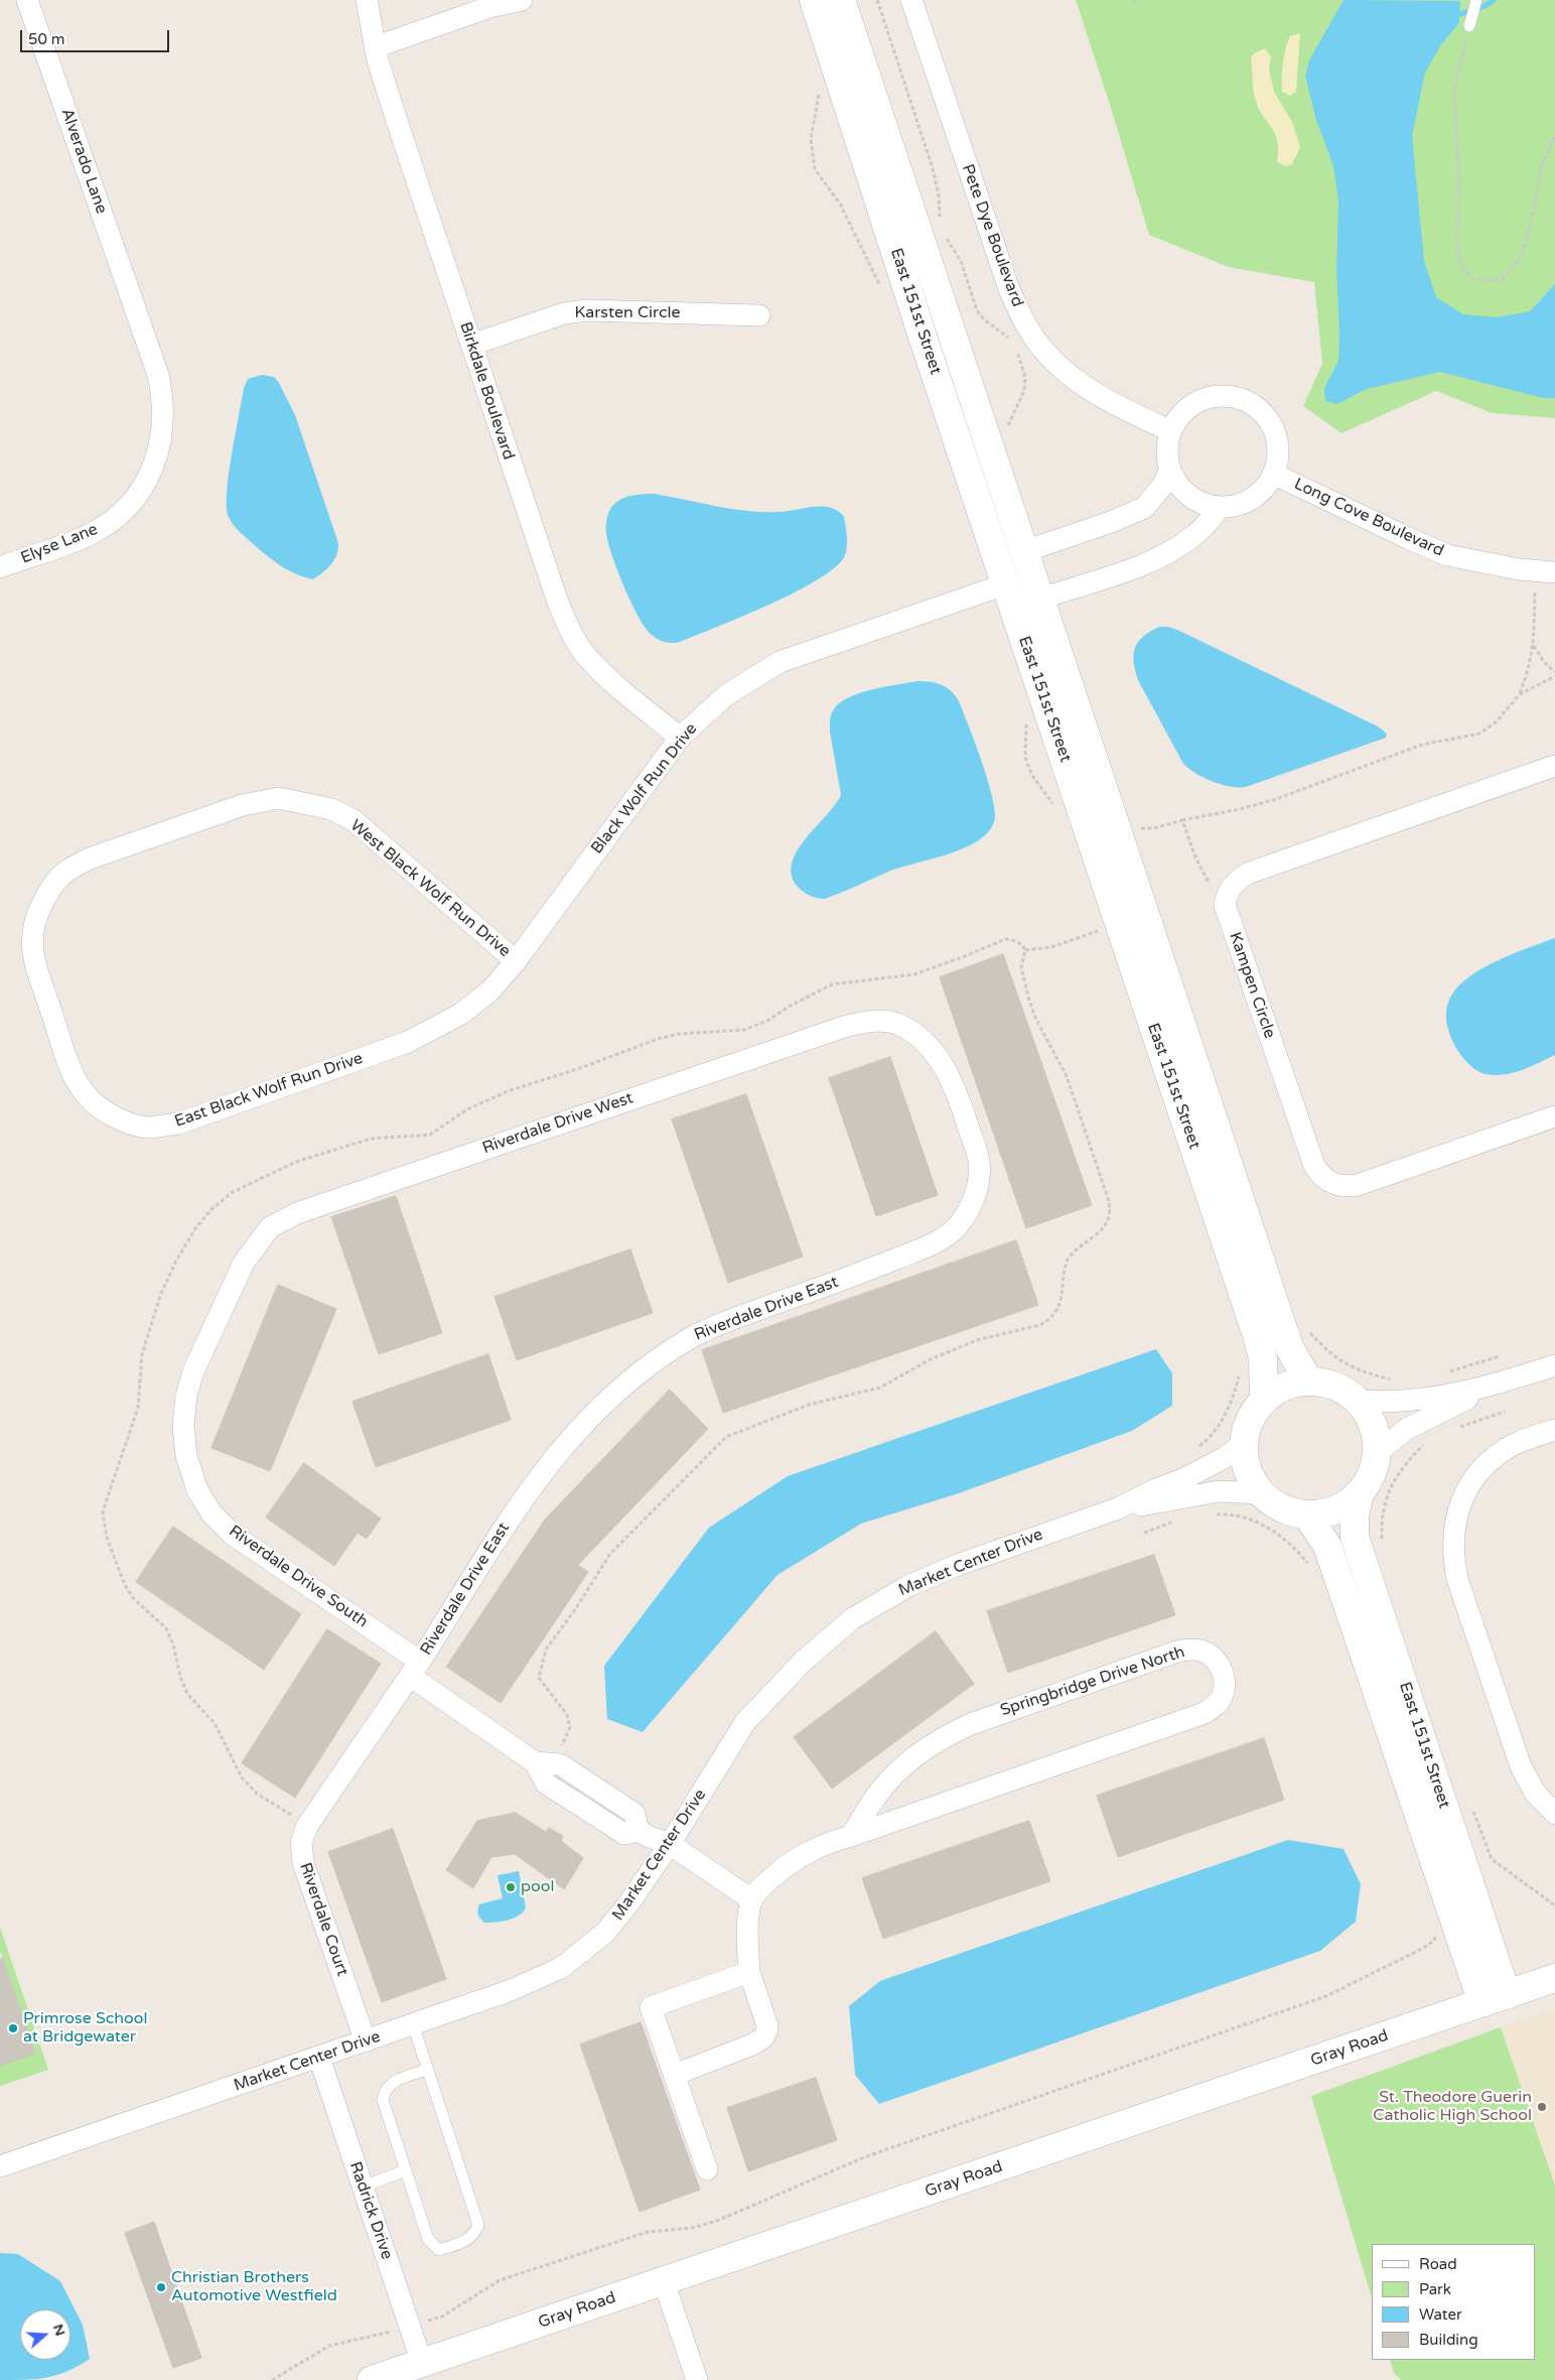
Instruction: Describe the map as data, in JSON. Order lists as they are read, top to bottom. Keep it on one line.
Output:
{"streets":{"street":["Alverado Lane","Pete Dye Boulevard","East 151st Street","Karsten Circle","Birkdale Boulevard","Long Cove Boulevard","Elyse Lane","Black Wolf Run Drive","West Black Wolf Run Drive","Kampen Circle","East Black Wolf Run Drive","Riverdale Drive West","Riverdale Drive East","Market Center Drive","Riverdale Drive South","Springbridge Drive North","Riverdale Court","Gray Road","Radrick Drive"]},"crossings":[["Alverado Lane","Elyse Lane"],["Pete Dye Boulevard","Long Cove Boulevard"],["East 151st Street","Black Wolf Run Drive"],["East 151st Street","Market Center Drive"],["East 151st Street","Gray Road"],["Karsten Circle","Birkdale Boulevard"],["Birkdale Boulevard","Black Wolf Run Drive"],["Black Wolf Run Drive","West Black Wolf Run Drive"],["Black Wolf Run Drive","East Black Wolf Run Drive"],["West Black Wolf Run Drive","East Black Wolf Run Drive"],["Riverdale Drive West","Riverdale Drive East"],["Riverdale Drive West","Riverdale Drive South"],["Riverdale Drive East","Riverdale Drive South"],["Riverdale Drive East","Riverdale Court"],["Market Center Drive","Riverdale Drive South"],["Market Center Drive","Riverdale Court"],["Market Center Drive","Radrick Drive"],["Riverdale Drive South","Springbridge Drive North"],["Riverdale Drive South","Riverdale Court"],["Gray Road","Radrick Drive"]],"places":["pool","Primrose School at Bridgewater","St. Theodore Guerin Catholic High School","Christian Brothers Automotive Westfield"],"legend":["Road","Park","Water","Building"],"scale_bar":"50 m","north":"right"}
